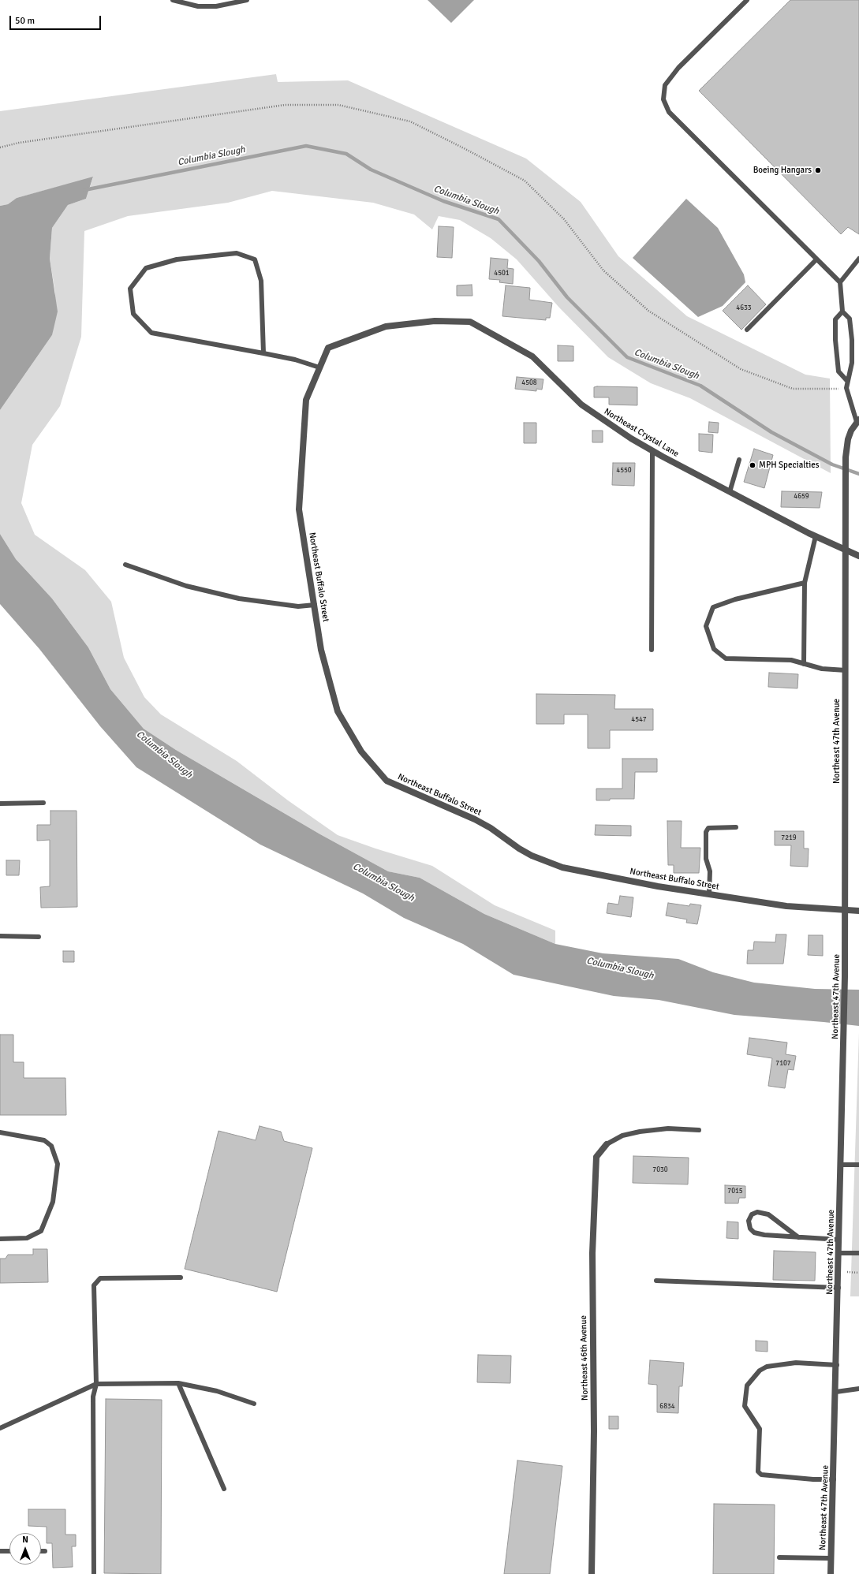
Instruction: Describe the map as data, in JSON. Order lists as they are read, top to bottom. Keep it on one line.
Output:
{"streets":{"street":["Northeast Crystal Lane","Northeast Buffalo Street","Northeast 47th Avenue","Northeast 46th Avenue"]},"crossings":[["Northeast Crystal Lane","Northeast Buffalo Street"],["Northeast Crystal Lane","Northeast 47th Avenue"],["Northeast Buffalo Street","Northeast 47th Avenue"]],"water":["Columbia Slough"],"places":["Boeing Hangars","MPH Specialties"],"house_numbers":["4501","4633","4508","4550","4659","4547","7219","7107","7030","7015","6834"],"scale_bar":"50 m","north":"top"}
